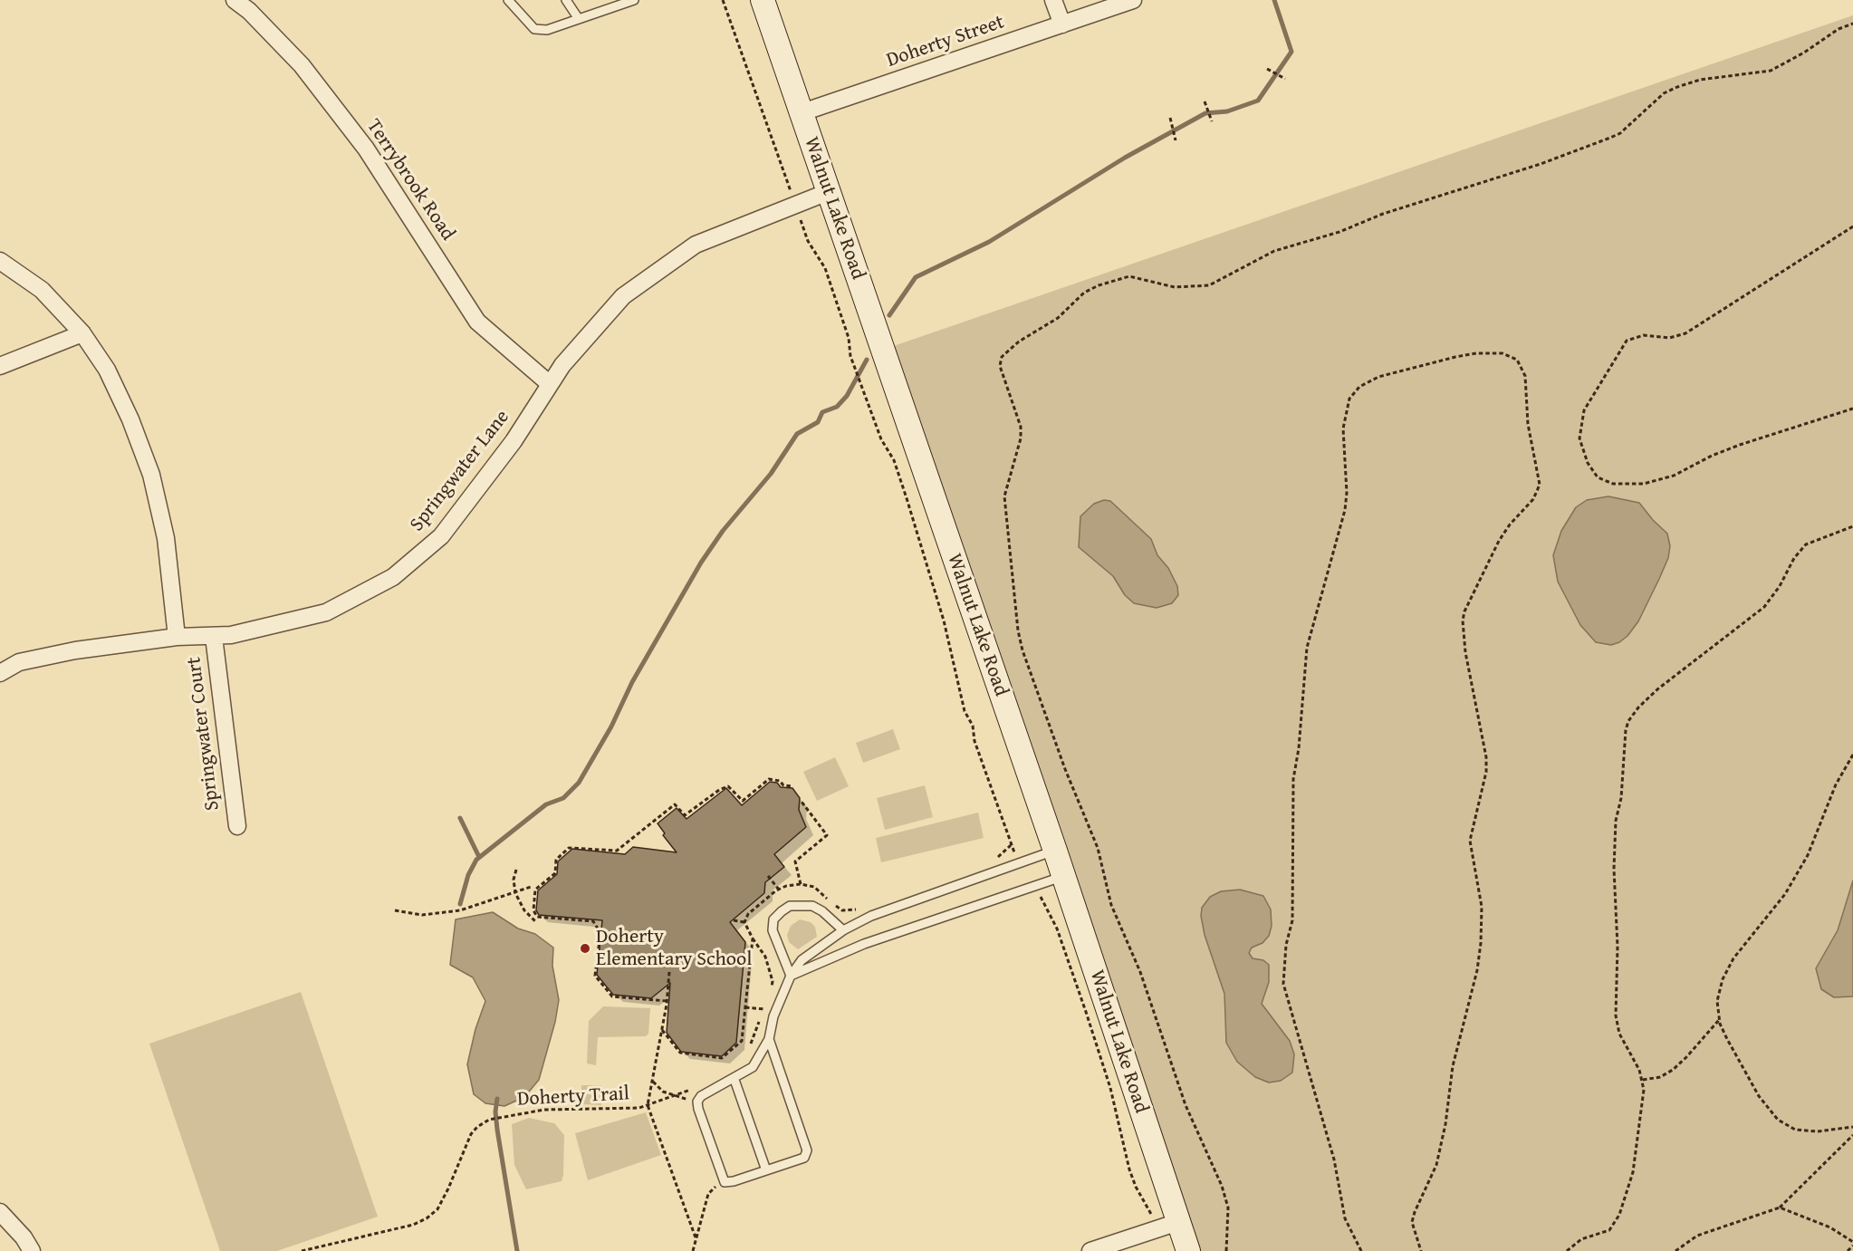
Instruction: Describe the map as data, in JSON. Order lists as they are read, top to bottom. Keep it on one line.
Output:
{"streets":{"street":["Doherty Street","Terrybrook Road","Walnut Lake Road","Springwater Lane","Springwater Court"],"path":["Doherty Trail"]},"crossings":[["Doherty Street","Walnut Lake Road"],["Terrybrook Road","Springwater Lane"],["Walnut Lake Road","Springwater Lane"],["Springwater Lane","Springwater Court"]],"places":["Doherty Elementary School"]}
